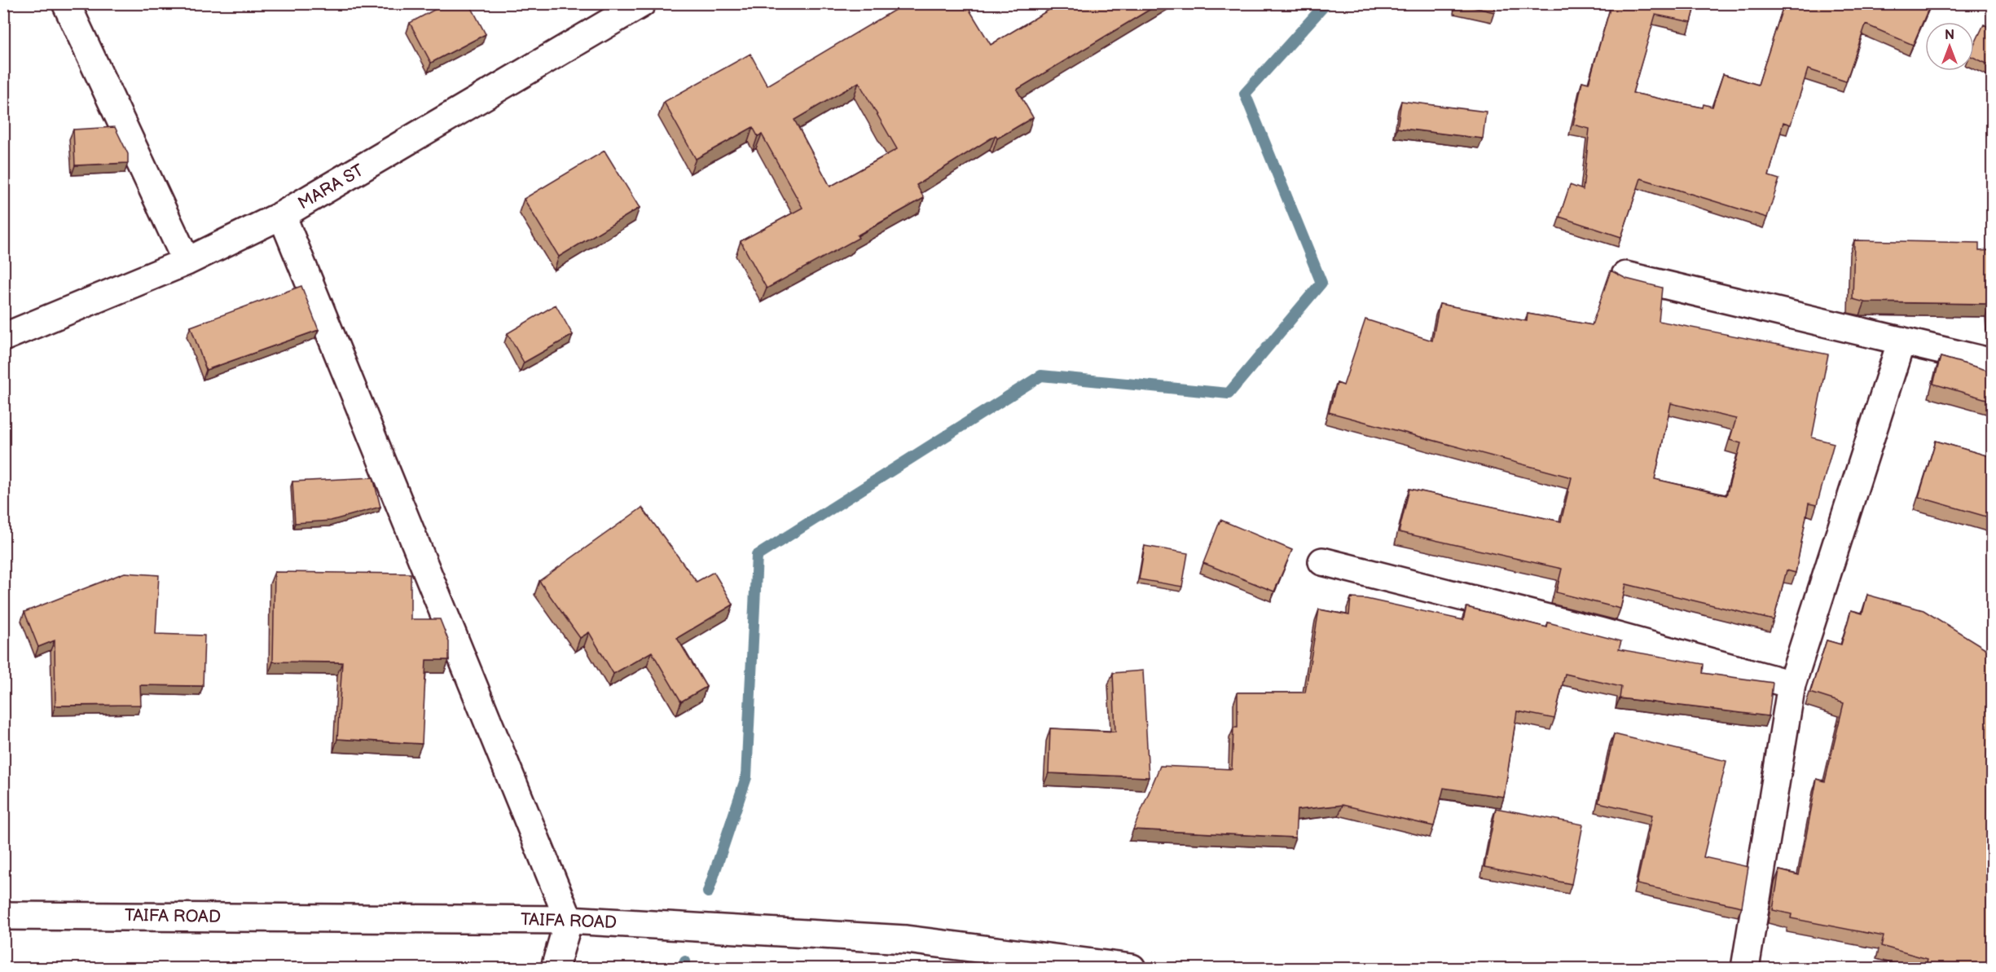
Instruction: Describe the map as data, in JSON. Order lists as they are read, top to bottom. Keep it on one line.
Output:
{"streets":{"main road":["MARA ST","TAIFA ROAD"]},"north":"top"}
